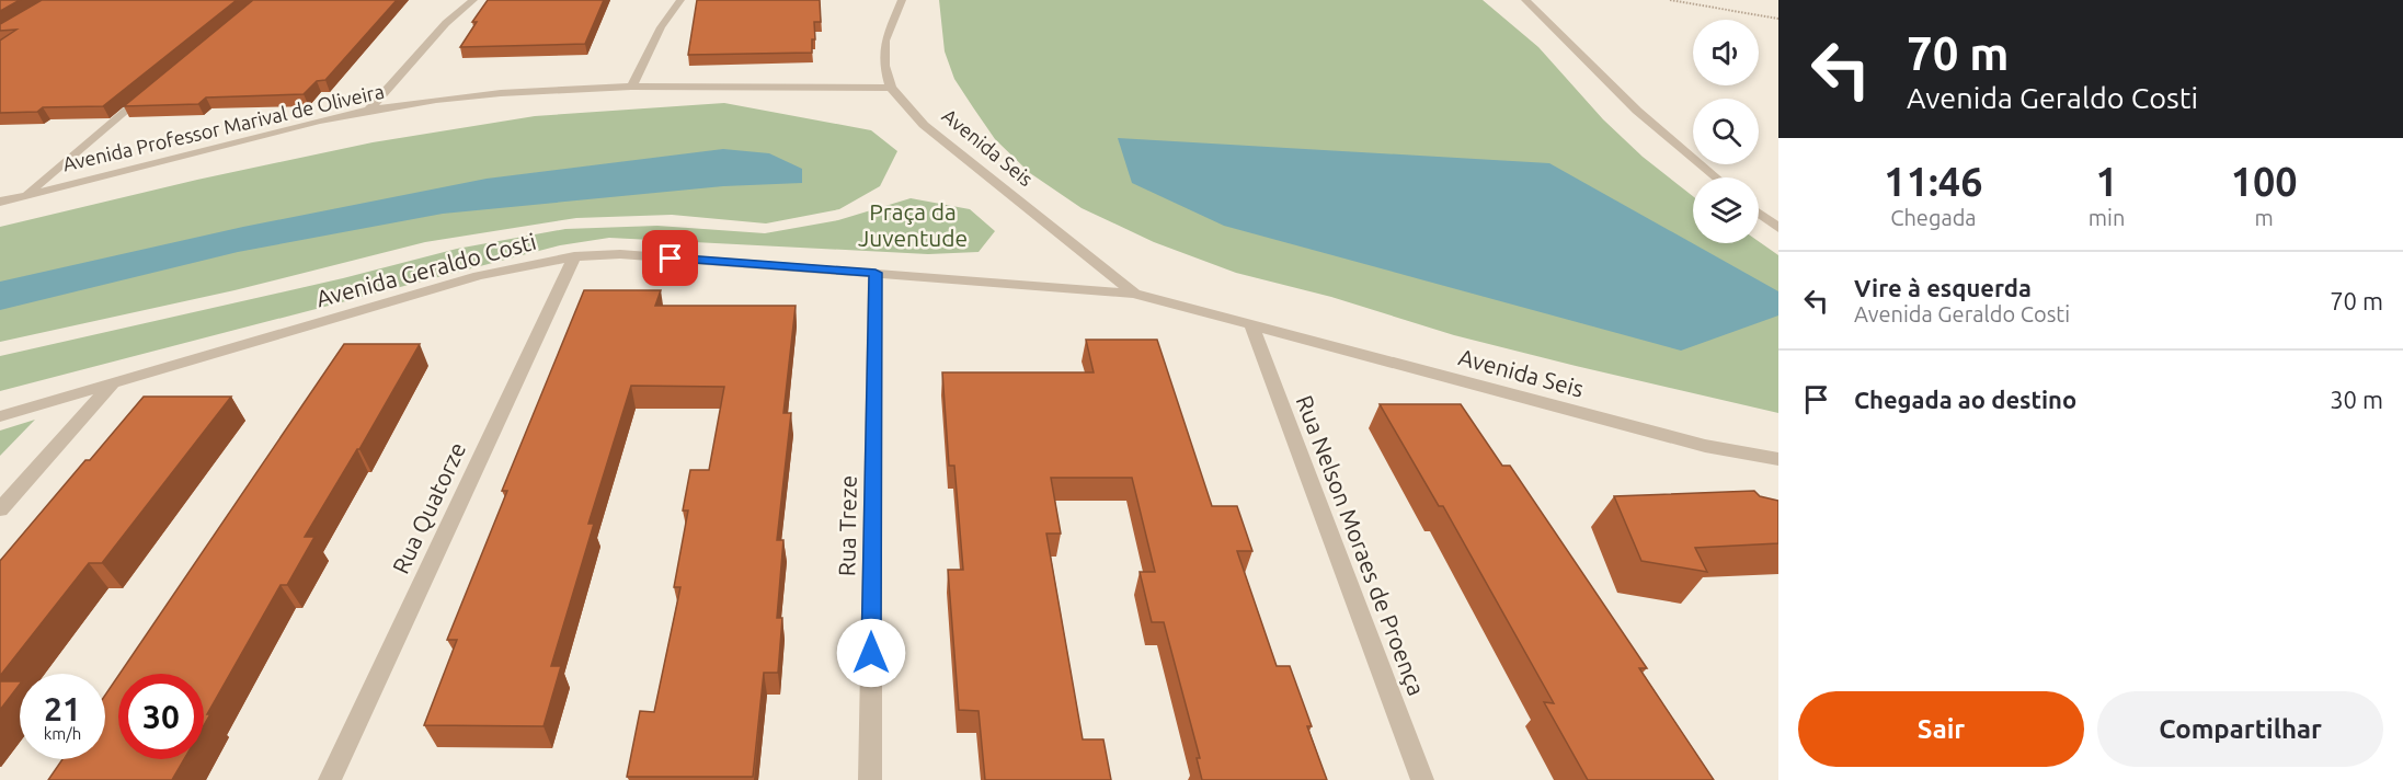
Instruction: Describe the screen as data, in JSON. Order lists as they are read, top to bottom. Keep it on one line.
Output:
{"streets":{"street":["Avenida Professor Marival de Oliveira","Avenida Seis","Avenida Geraldo Costi","Rua Quatorze","Rua Treze","Rua Nelson Moraes de Proença"]},"crossings":[["Avenida Professor Marival de Oliveira","Avenida Seis"],["Avenida Seis","Avenida Geraldo Costi"],["Avenida Seis","Rua Nelson Moraes de Proença"],["Avenida Geraldo Costi","Rua Quatorze"],["Avenida Geraldo Costi","Rua Treze"]],"parks":["Praça da Juventude"],"page":{"turn":["70 m","Avenida Geraldo Costi"],"eta":["11:46","Chegada","1","min","100","m"],"list":[{"name":"Vire à esquerda","note":"Avenida Geraldo Costi","value":"70 m"},{"name":"Chegada ao destino","value":"30 m"}],"speed":"21 km/h","limit":"30","buttons":["Sair","Compartilhar"]}}
